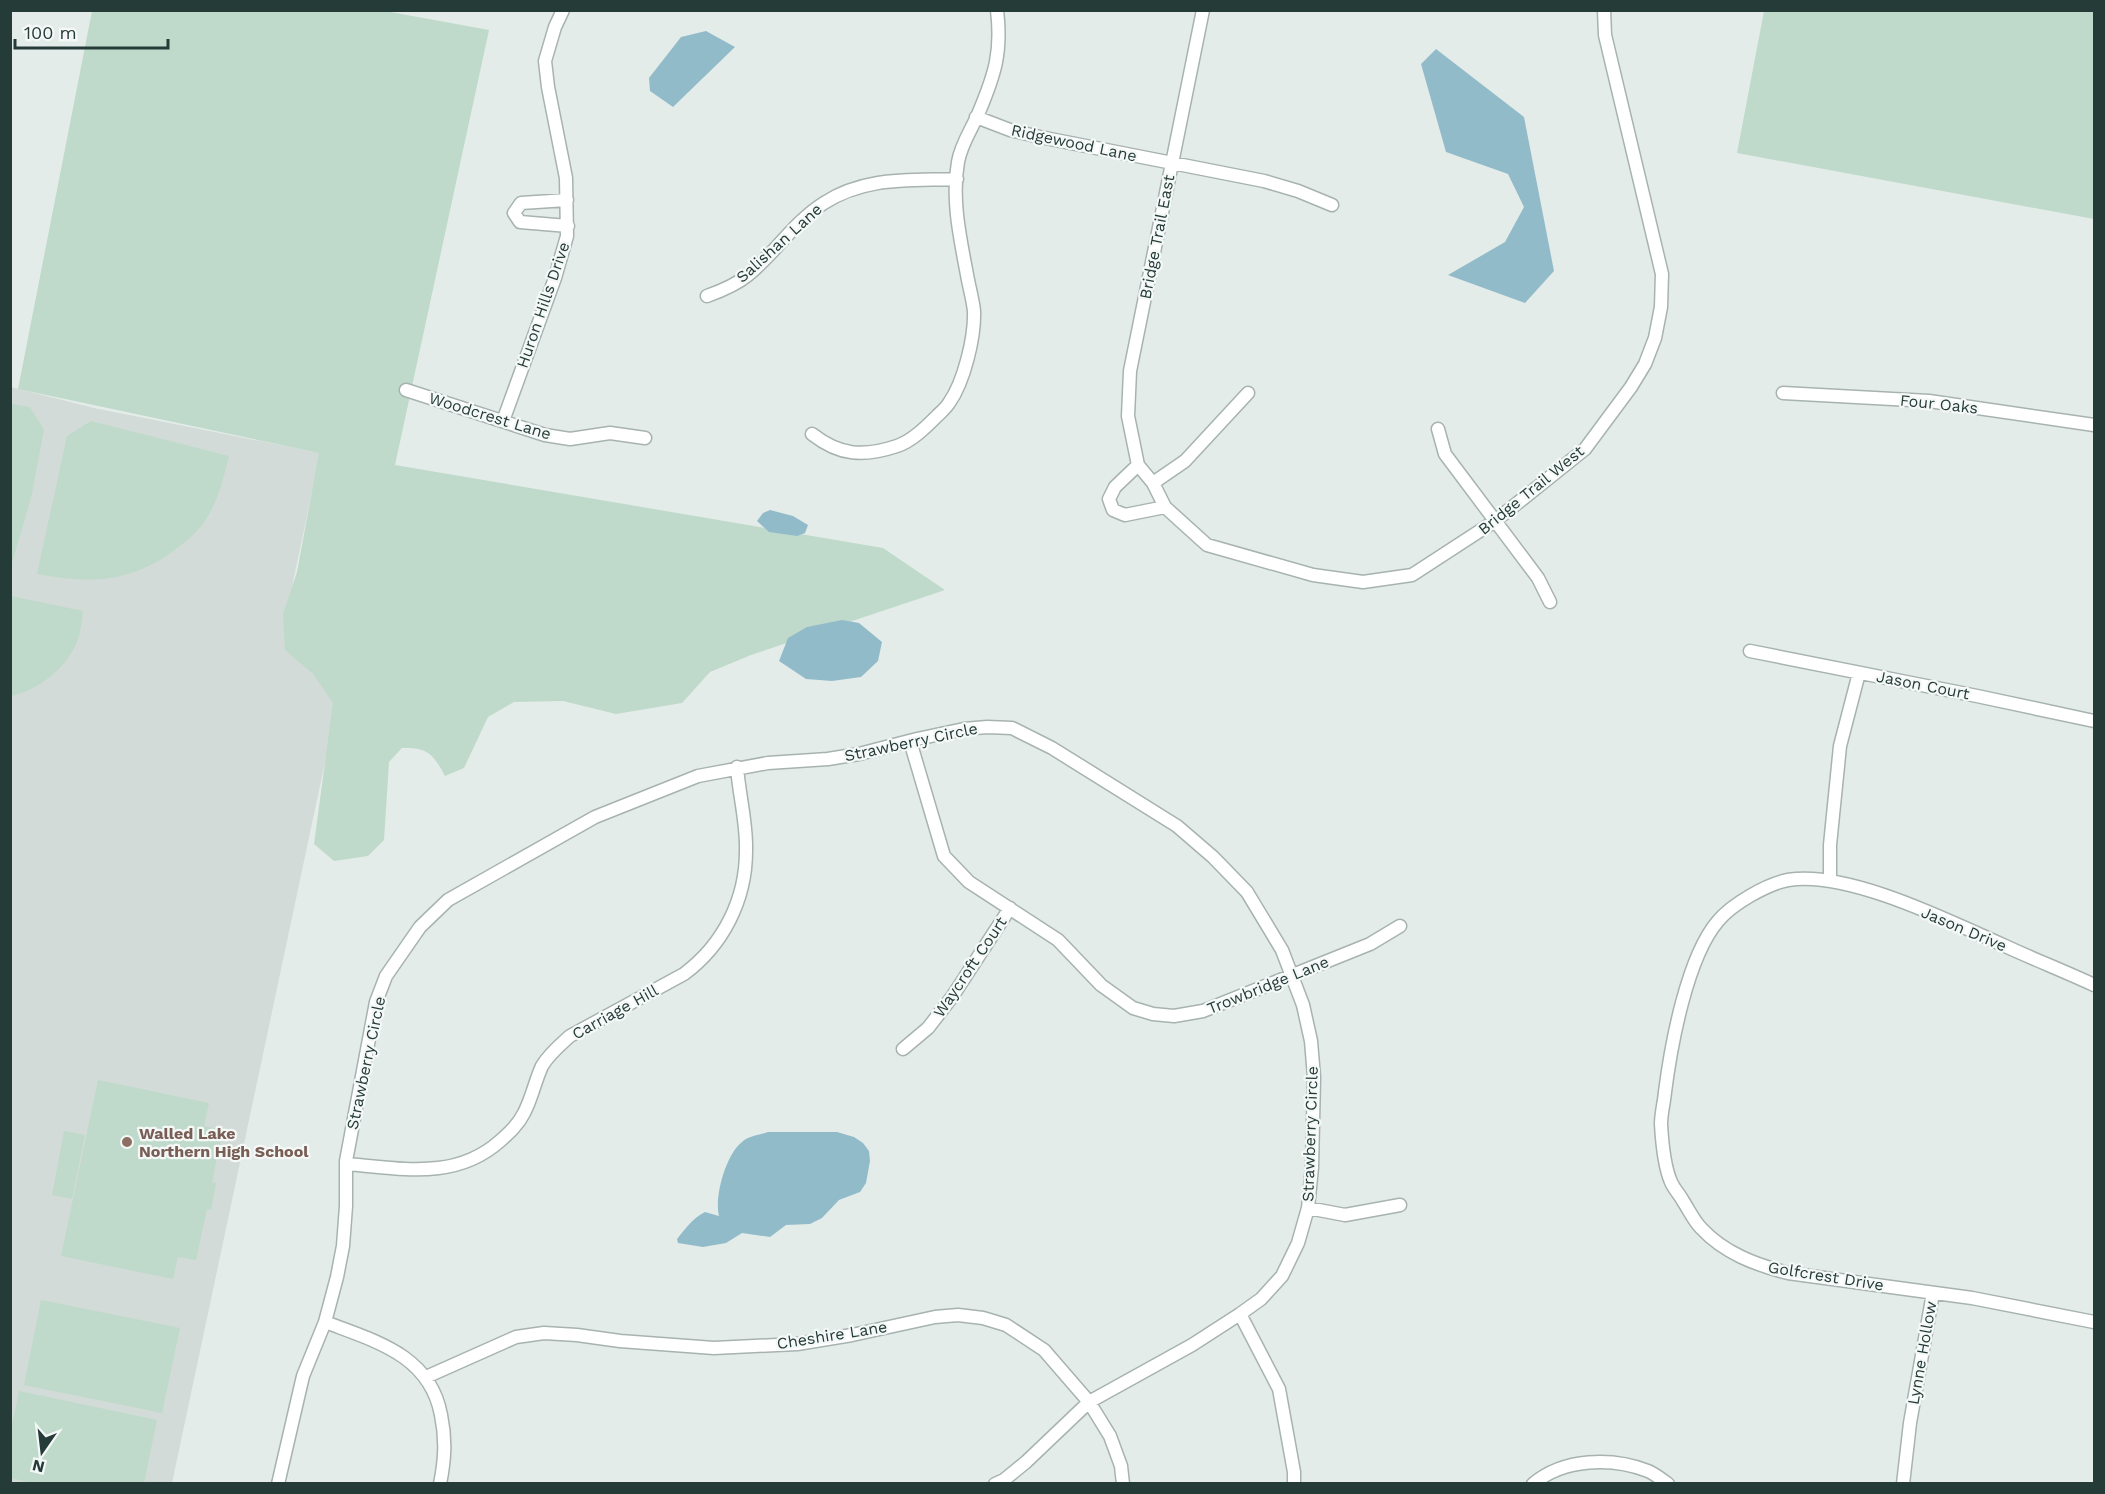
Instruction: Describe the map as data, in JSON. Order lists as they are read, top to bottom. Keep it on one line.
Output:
{"streets":{"street":["Ridgewood Lane","Bridge Trail East","Salishan Lane","Huron Hills Drive","Four Oaks","Woodcrest Lane","Bridge Trail West","Jason Court","Strawberry Circle","Jason Drive","Waycroft Court","Trowbridge Lane","Carriage Hill","Golfcrest Drive","Cheshire Lane","Lynne Hollow"]},"crossings":[["Ridgewood Lane","Bridge Trail East"],["Bridge Trail East","Bridge Trail West"],["Huron Hills Drive","Woodcrest Lane"],["Strawberry Circle","Trowbridge Lane"],["Strawberry Circle","Carriage Hill"],["Strawberry Circle","Cheshire Lane"],["Jason Drive","Golfcrest Drive"],["Waycroft Court","Trowbridge Lane"],["Golfcrest Drive","Lynne Hollow"]],"places":["Walled Lake Northern High School"],"scale_bar":"100 m","north":"bottom"}
